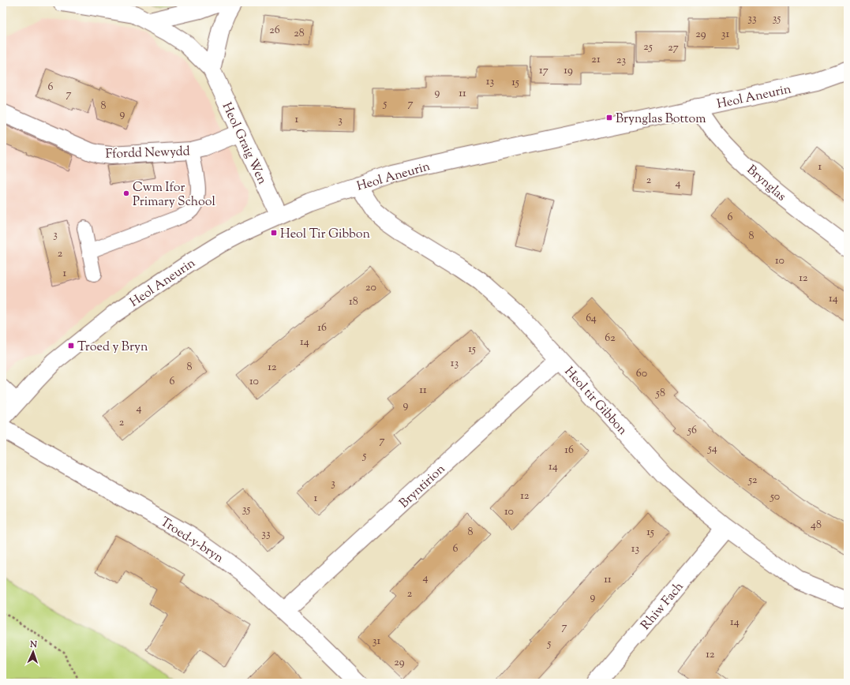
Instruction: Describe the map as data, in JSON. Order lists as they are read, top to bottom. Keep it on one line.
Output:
{"streets":{"street":["Heol Aneurin","Heol Graig Wen","Ffordd Newydd","Brynglas","Heol tir Gibbon","Bryntirion","Troed-y-bryn","Rhiw Fach"]},"crossings":[["Heol Aneurin","Heol Graig Wen"],["Heol Aneurin","Brynglas"],["Heol Aneurin","Heol tir Gibbon"],["Heol Graig Wen","Ffordd Newydd"],["Heol tir Gibbon","Bryntirion"],["Heol tir Gibbon","Rhiw Fach"],["Bryntirion","Troed-y-bryn"]],"places":{"transit":["Brynglas Bottom","Heol Tir Gibbon","Troed y Bryn"],"other":["Cwm Ifor Primary School"]},"house_numbers":["33","35","26","28","29","31","25","27","21","23","17","19","13","15","6","9","11","7","5","7","8","9","1","3","1","2","4","6","3","8","2","10","1","12","20","14","18","64","16","62","14","15","13","8","12","60","6","10","11","58","9","4","2","56","7","54","16","5","14","52","3","12","50","1","35","10","48","8","15","33","6","13","4","11","2","9","14","7","31","5","12","29"],"north":"top"}
